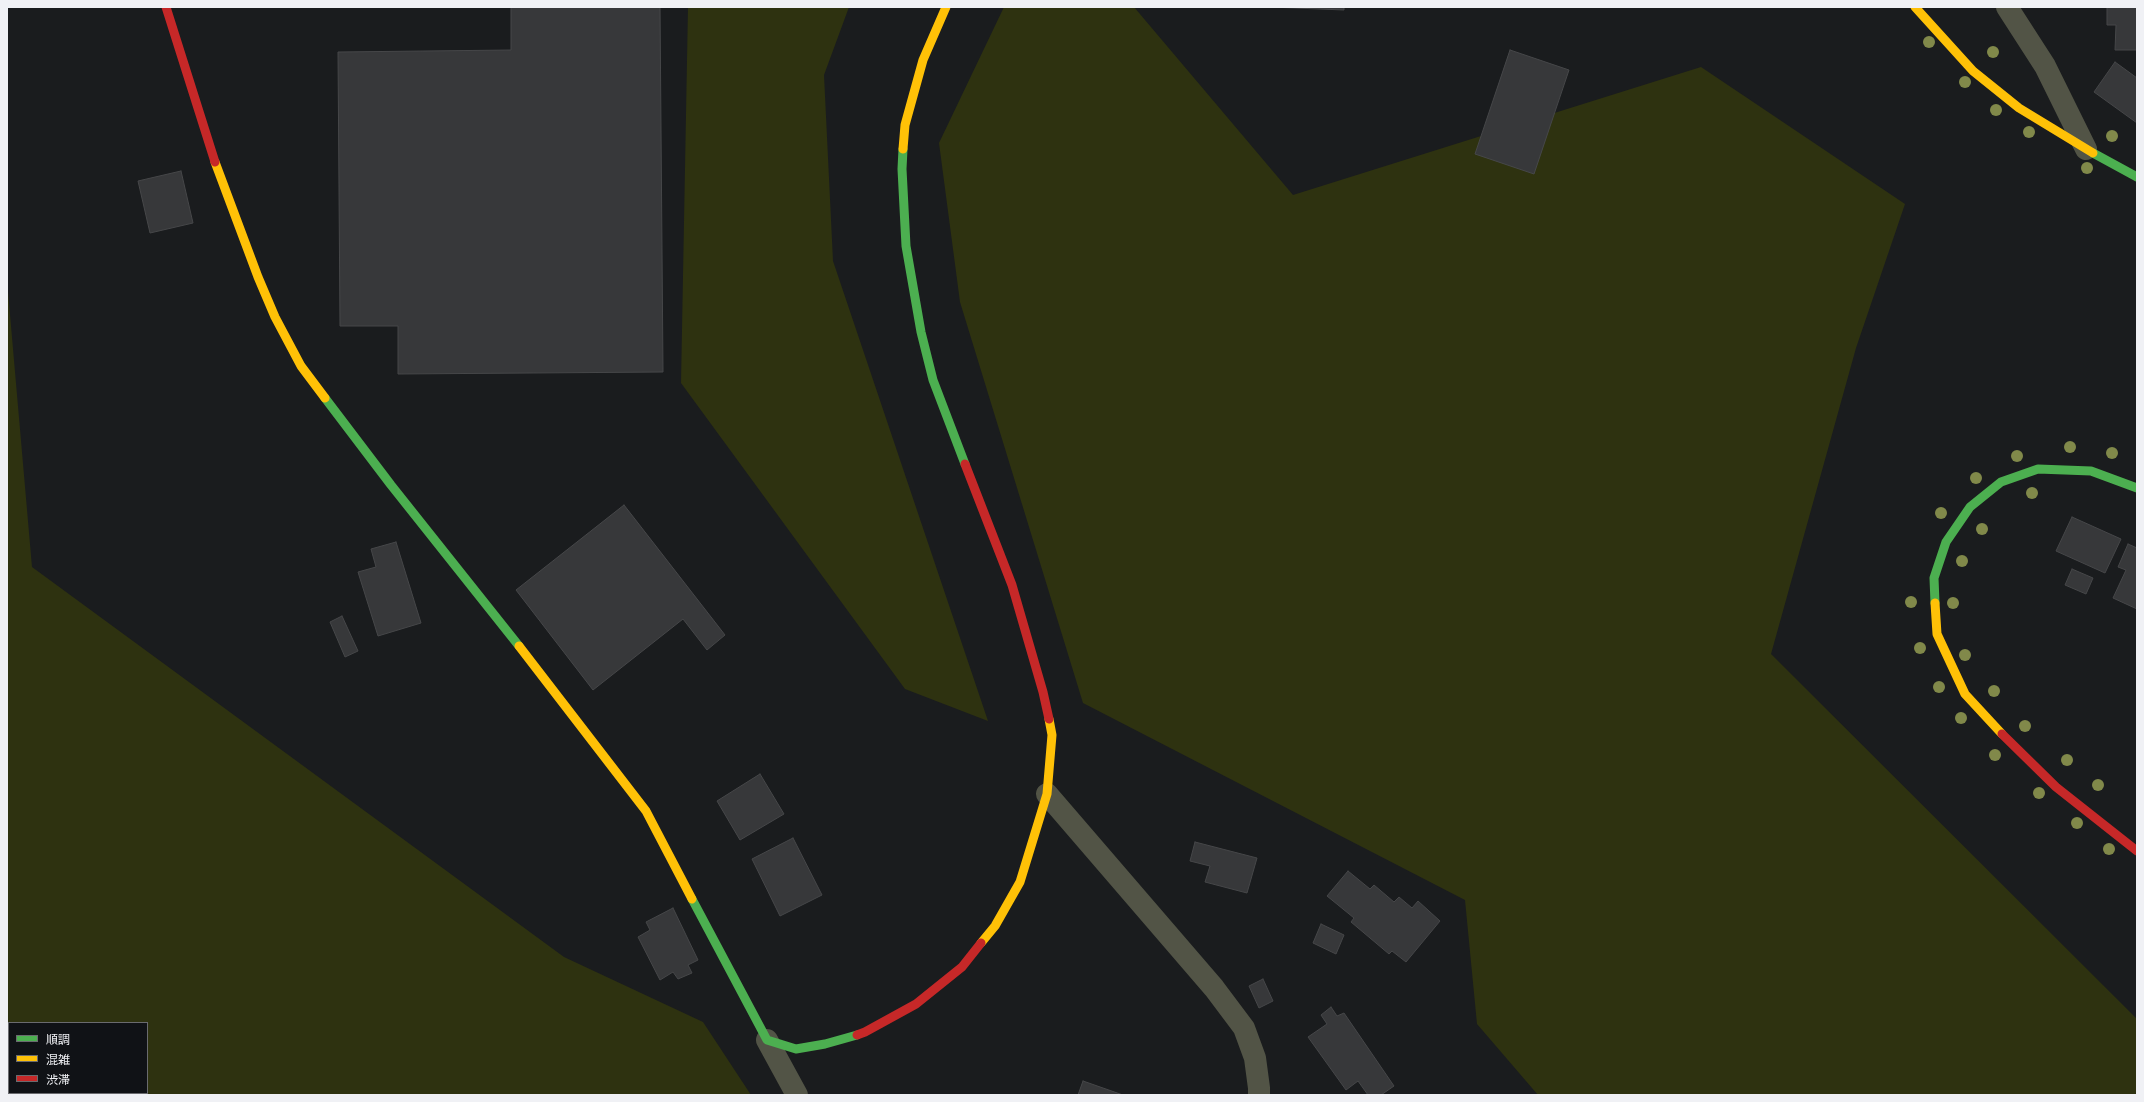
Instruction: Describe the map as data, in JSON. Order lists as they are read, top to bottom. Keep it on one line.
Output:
{"legend":["順調","混雑","渋滞"]}
